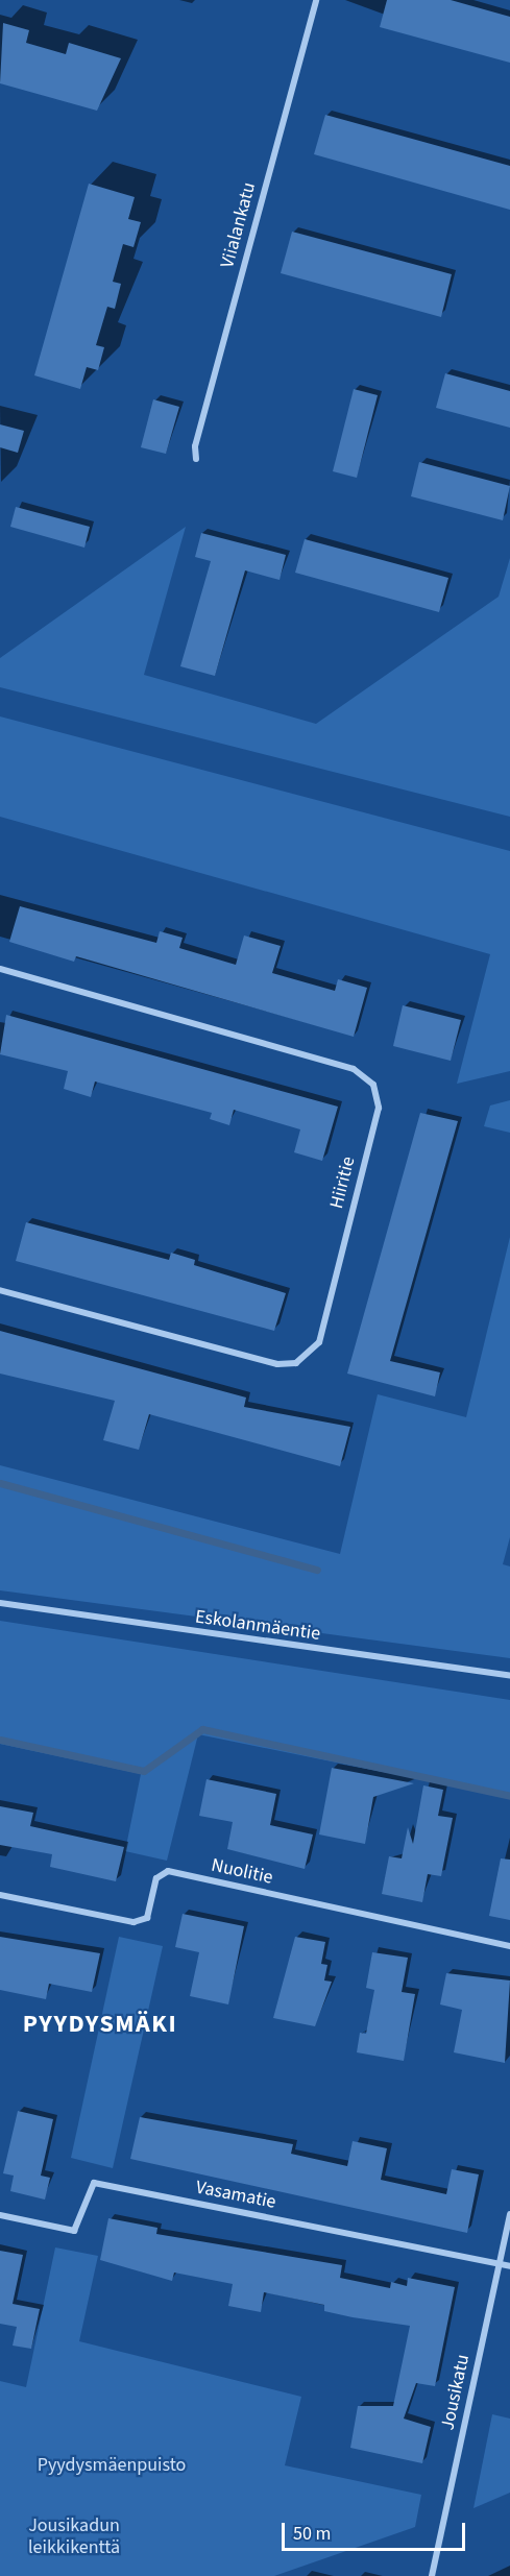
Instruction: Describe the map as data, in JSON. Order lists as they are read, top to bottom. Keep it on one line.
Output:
{"streets":{"street":["Viialankatu","Hiiritie","Eskolanmäentie","Nuolitie","Vasamatie","Jousikatu"]},"crossings":[["Vasamatie","Jousikatu"]],"districts":["PYYDYSMÄKI"],"parks":["Pyydysmäenpuisto","Jousikadun leikkikenttä"],"scale_bar":"50 m"}
